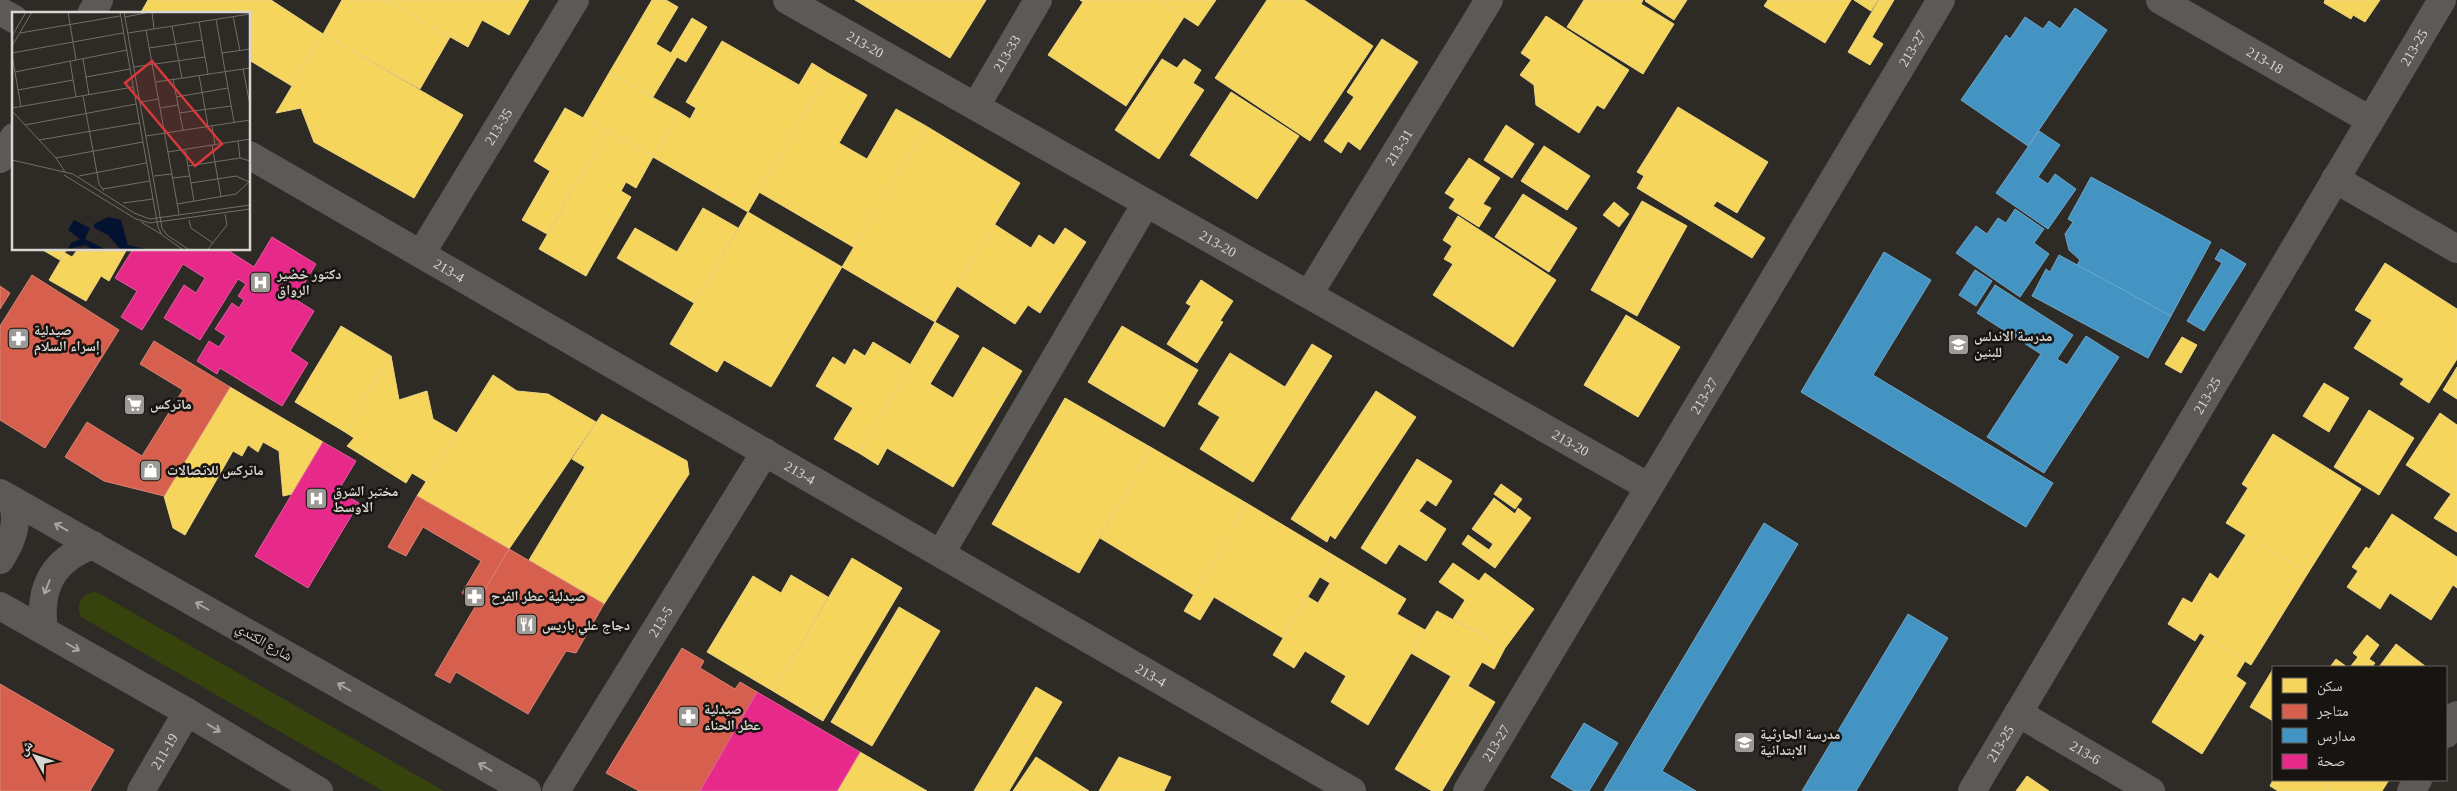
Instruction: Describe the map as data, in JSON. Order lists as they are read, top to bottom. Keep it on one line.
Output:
{"streets":{"street":["213-20","213-25","213-27","213-33","213-18","213-35","213-31","213-4","213-5","شارع الكندي","211-19","213-6"]},"crossings":[["213-20","213-27"],["213-20","213-33"],["213-20","213-31"],["213-25","213-18"],["213-25","213-6"],["213-35","213-4"],["213-4","213-5"]],"places":{"hospital":["دكتور خضير الرواق","مختبر الشرق الاوسط"],"pharmacy":["صيدلية إسراء السلام","صيدلية عطر الفرح","صيدلية عطر الحناء"],"school or university":["مدرسة الاندلس للبنين","مدرسة الحارثية الابتدائية"],"supermarket":["ماتركس"],"shop":["ماتركس للاتصالات"],"restaurant":["دجاج علي باريس"]},"legend":["سكن","متاجر","مدارس","صحة"],"north":"top left"}
